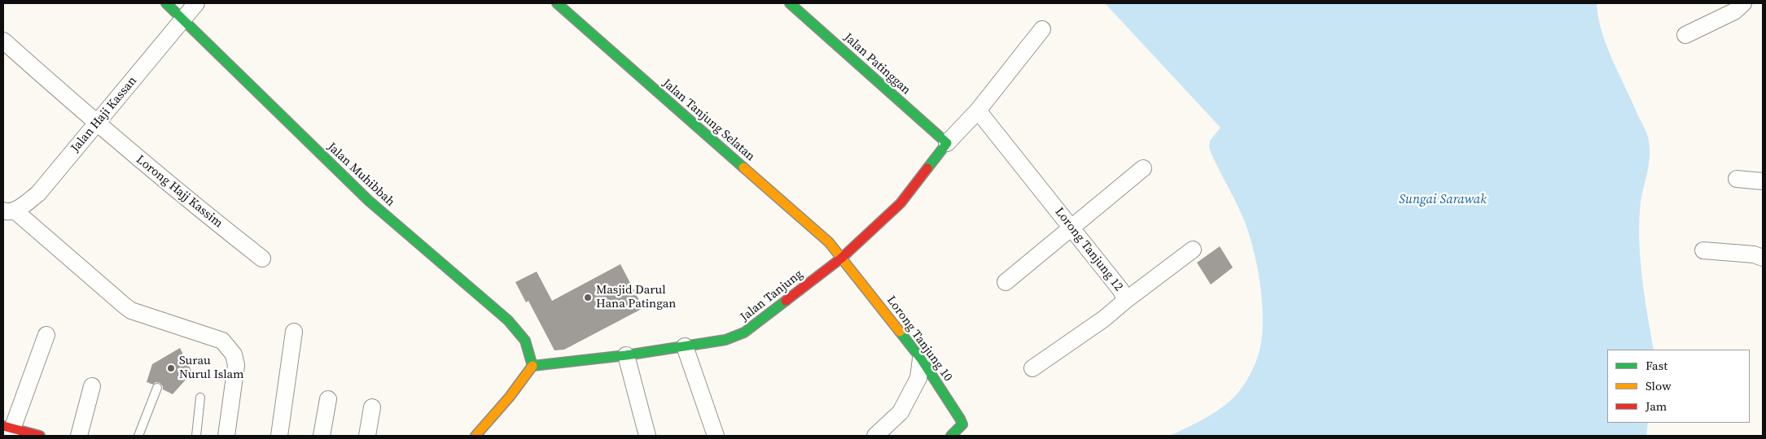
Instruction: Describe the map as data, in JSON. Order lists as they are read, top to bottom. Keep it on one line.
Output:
{"streets":{"main road":["Jalan Patinggan","Jalan Tanjung Selatan","Jalan Muhibbah","Jalan Tanjung","Lorong Tanjung 10"],"street":["Jalan Haji Kassan","Lorong Hajj Kassim","Lorong Tanjung 12"]},"crossings":[["Jalan Patinggan","Jalan Tanjung"],["Jalan Haji Kassan","Jalan Muhibbah"],["Jalan Haji Kassan","Lorong Hajj Kassim"],["Jalan Tanjung Selatan","Jalan Tanjung"],["Jalan Tanjung Selatan","Lorong Tanjung 10"],["Jalan Muhibbah","Jalan Tanjung"],["Jalan Tanjung","Lorong Tanjung 10"]],"water":["Sungai Sarawak"],"places":["Masjid Darul Hana Patingan","Surau Nurul Islam"],"legend":["Fast","Slow","Jam"]}
